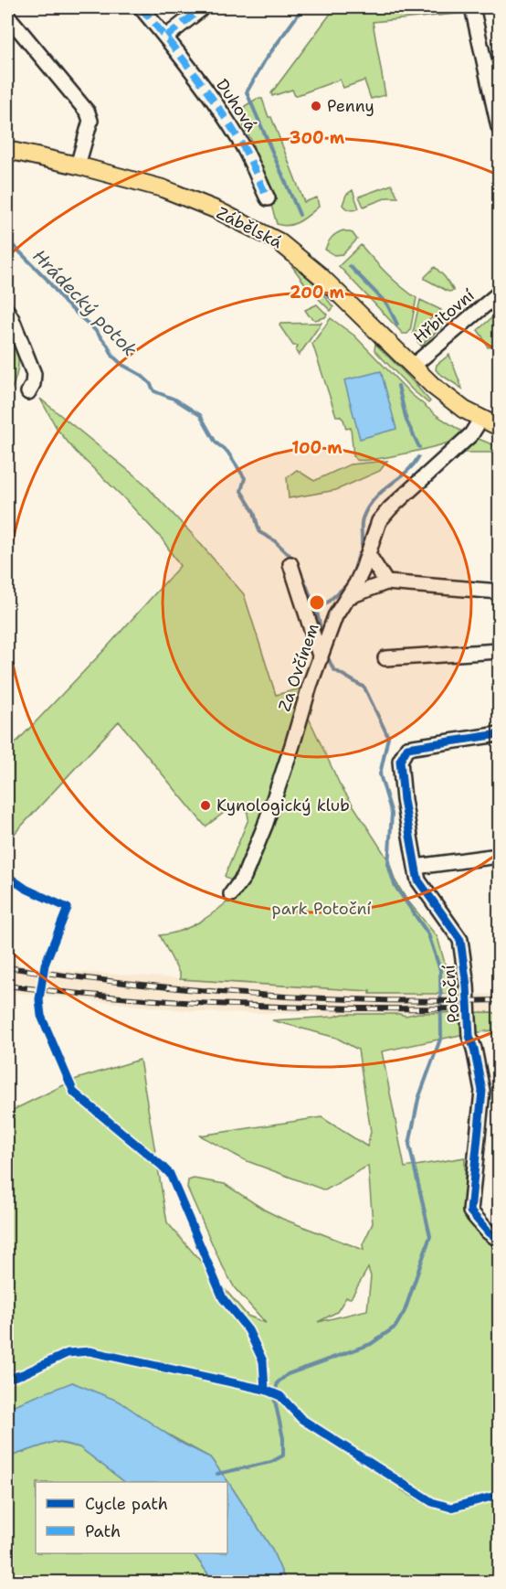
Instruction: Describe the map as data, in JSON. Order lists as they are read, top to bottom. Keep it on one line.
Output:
{"streets":{"main road":["Zábělská"],"street":["Duhová","Hřbitovní","Za Ovčínem","Potoční"]},"crossings":[["Zábělská","Hřbitovní"],["Zábělská","Za Ovčínem"]],"water":["Hrádecký potok"],"parks":["park Potoční"],"places":["Penny","Kynologický klub"],"legend":["Cycle path","Path"],"rings":["300 m","200 m","100 m"]}
